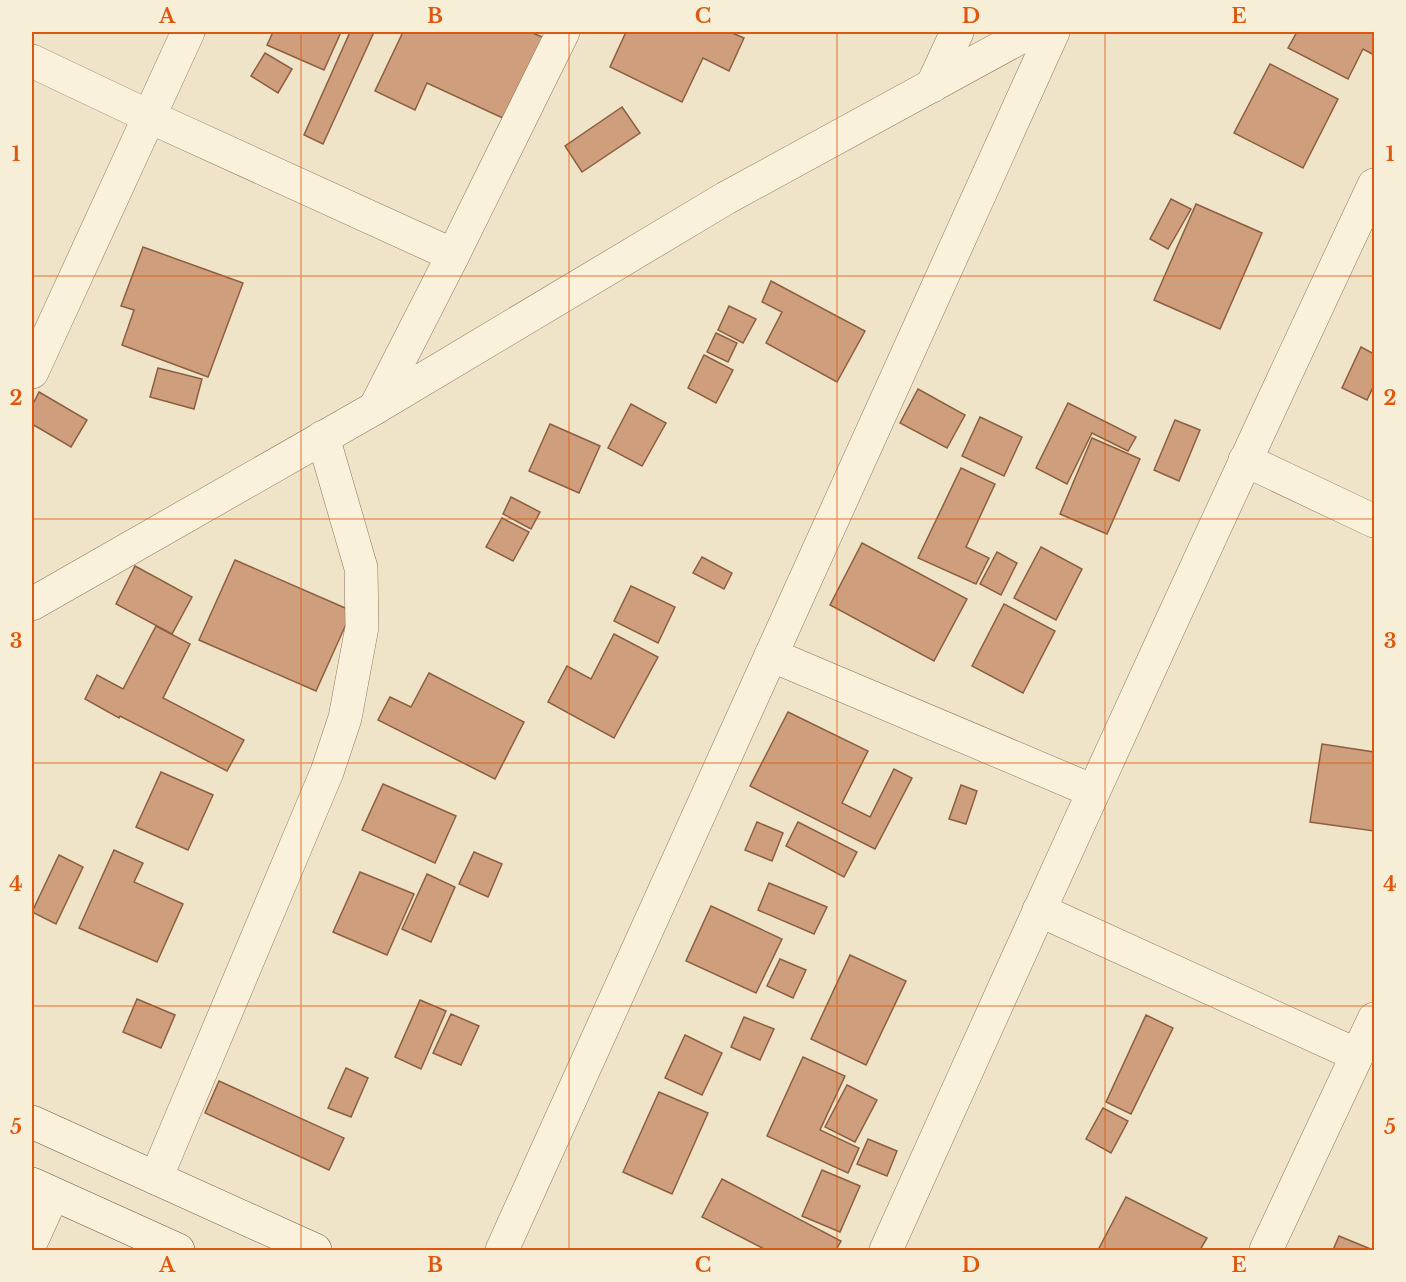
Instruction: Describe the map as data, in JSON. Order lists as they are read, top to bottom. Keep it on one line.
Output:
{"grid":{"columns":["A","B","C","D","E"],"rows":["1","2","3","4","5"]}}
